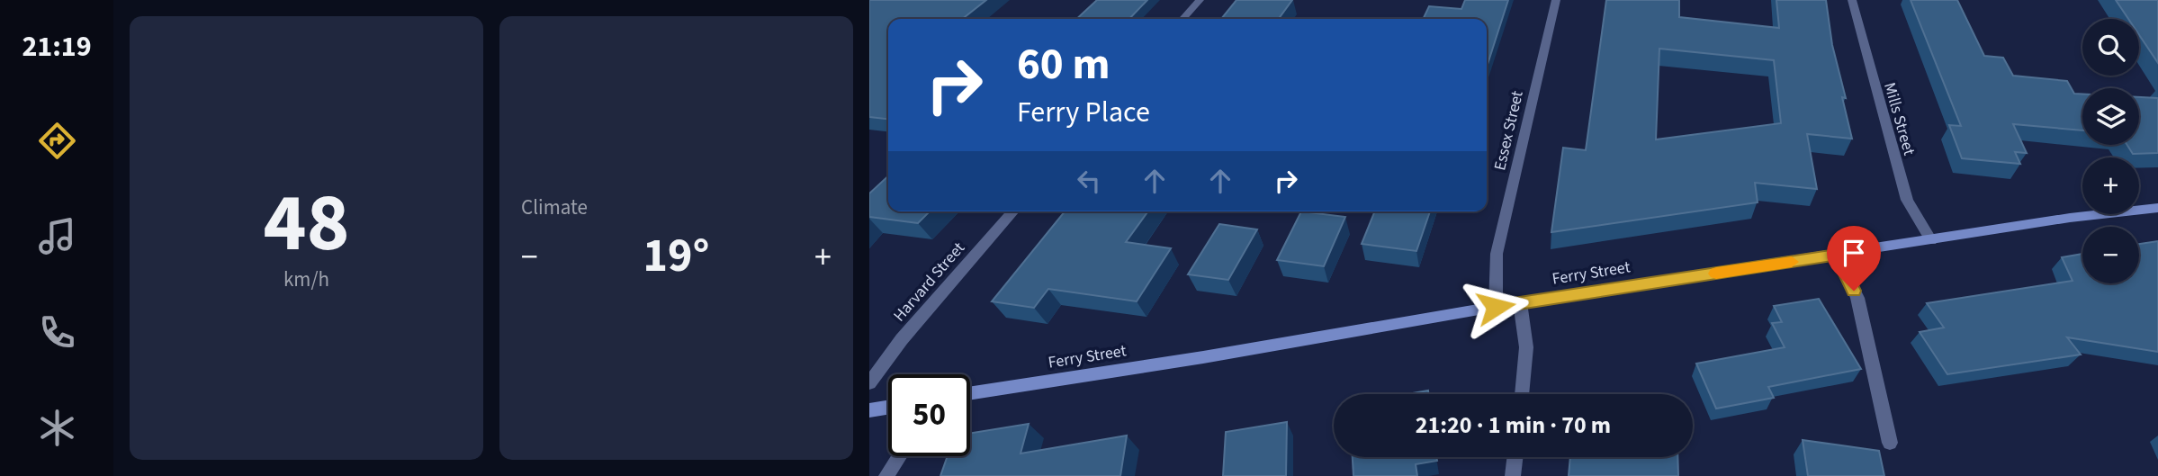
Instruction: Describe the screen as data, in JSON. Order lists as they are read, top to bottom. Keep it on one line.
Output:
{"streets":{"main road":["Ferry Street"],"street":["Mills Street","Essex Street","Harvard Street"]},"crossings":[["Mills Street","Ferry Street"],["Essex Street","Ferry Street"]],"page":{"tabs":"21:19","tile":[["48","km/h"],"Climate"],"map_buttons":["+","−"],"turn":["60 m","Ferry Place"],"heat":["−","19°","+"],"limit":"50","trip":"21:20 · 1 min · 70 m"}}
